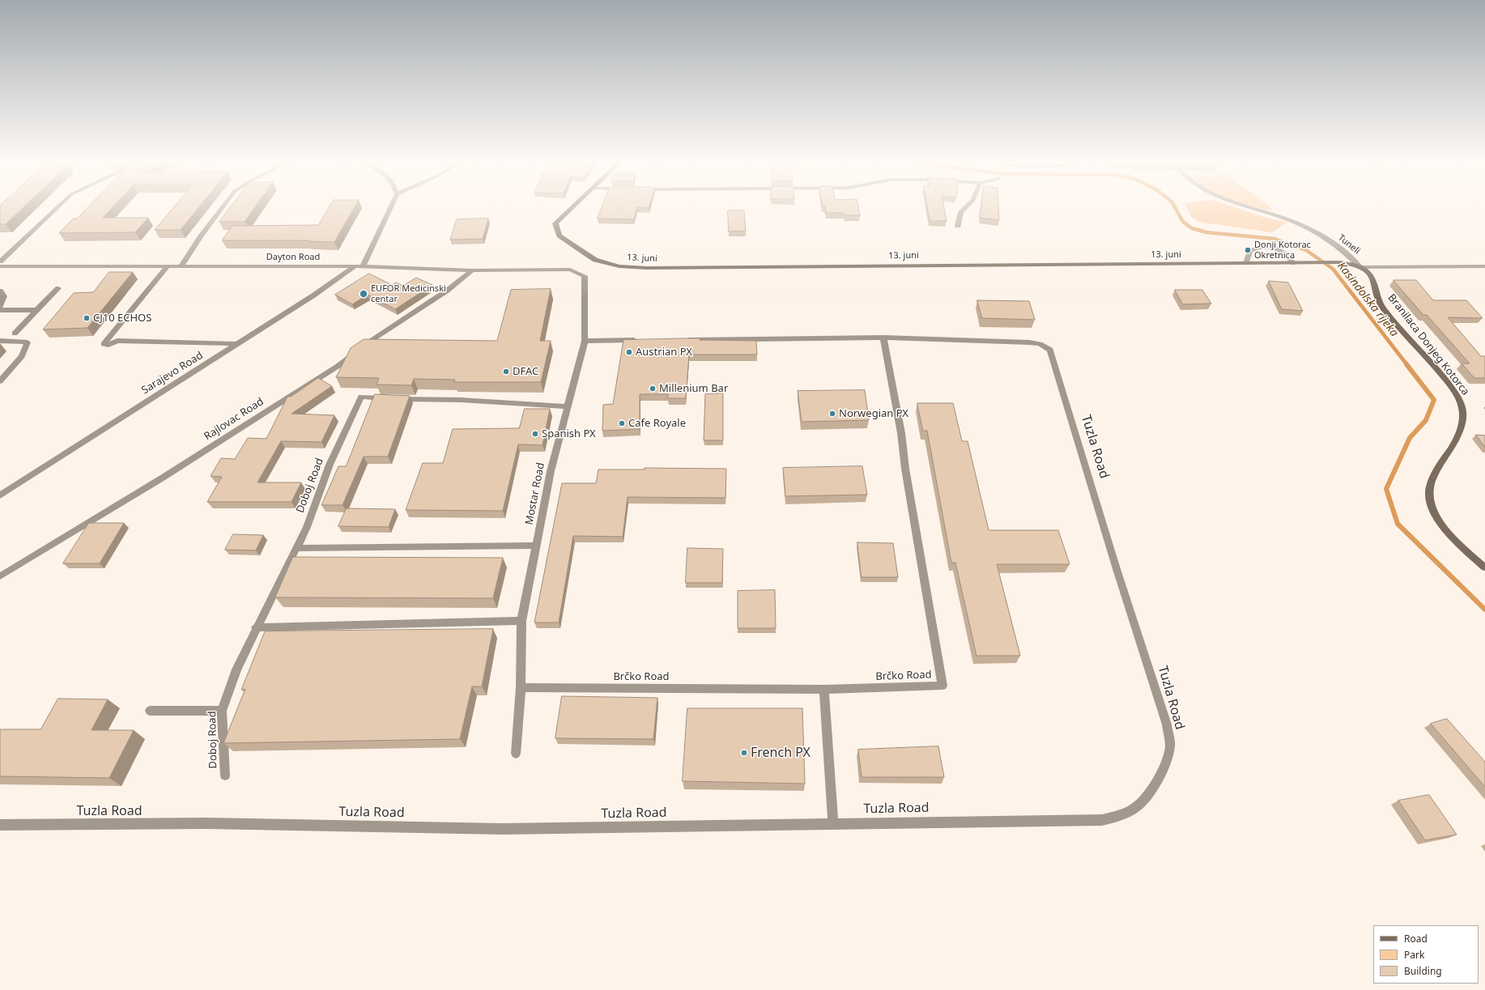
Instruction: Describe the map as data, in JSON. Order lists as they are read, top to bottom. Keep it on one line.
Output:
{"streets":{"street":["Tuneli","13. juni","Dayton Road","Branilaca Donjeg Kotorca","Sarajevo Road","Rajlovac Road","Tuzla Road","Doboj Road","Mostar Road","Brčko Road"]},"crossings":[["Tuneli","13. juni"],["Tuneli","Branilaca Donjeg Kotorca"],["13. juni","Branilaca Donjeg Kotorca"],["Dayton Road","Sarajevo Road"],["Dayton Road","Rajlovac Road"],["Dayton Road","Mostar Road"],["Tuzla Road","Brčko Road"],["Doboj Road","Mostar Road"],["Mostar Road","Brčko Road"]],"water":["Kasindolska rijeka"],"places":["Donji Kotorac Okretnica","EUFOR Medicinski centar","CJ10 ECHOS","Austrian PX","DFAC","Millenium Bar","Norwegian PX","Cafe Royale","Spanish PX","French PX"],"legend":["Road","Park","Building"]}
